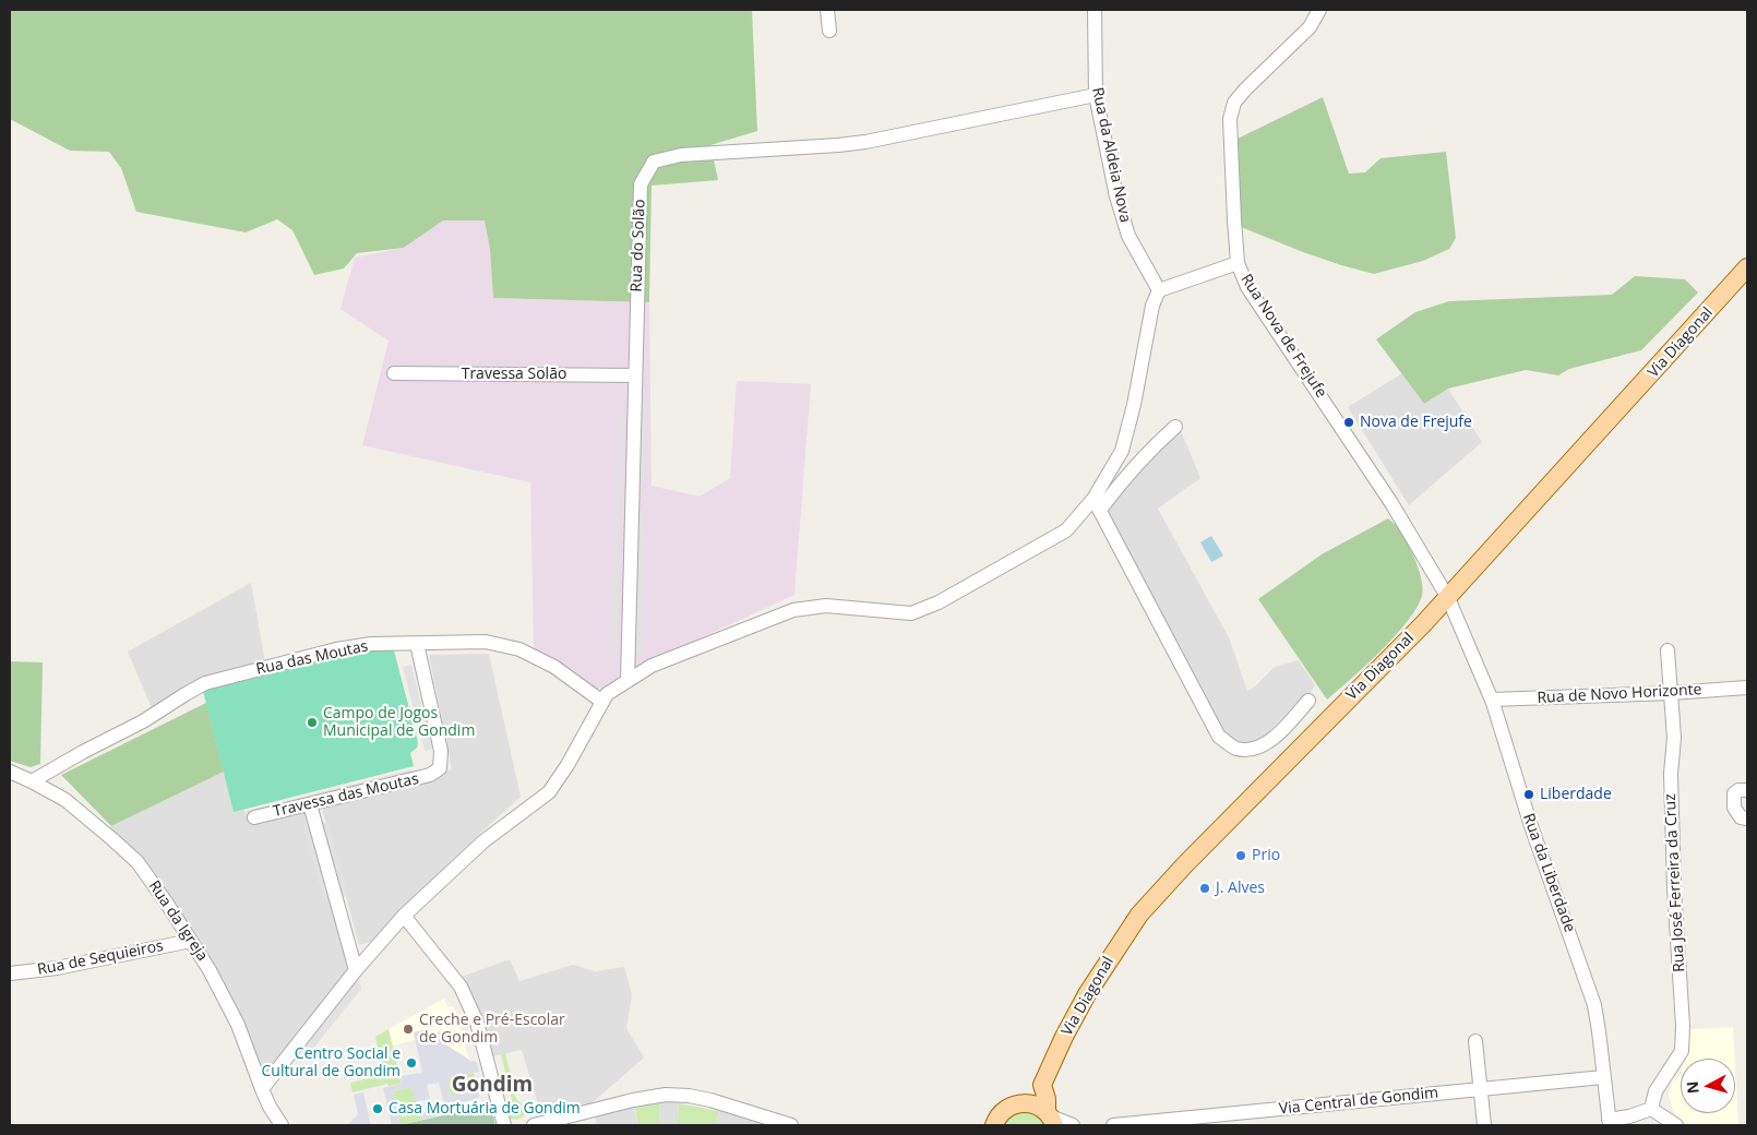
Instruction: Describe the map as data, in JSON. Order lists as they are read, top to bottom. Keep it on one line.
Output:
{"streets":{"main road":["Via Diagonal"],"street":["Rua da Aldeia Nova","Rua do Solão","Rua Nova de Frejufe","Travessa Solão","Rua das Moutas","Rua de Novo Horizonte","Travessa das Moutas","Rua da Liberdade","Rua José Ferreira da Cruz","Rua da Igreja","Rua de Sequieiros","Via Central de Gondim"]},"crossings":[["Rua da Aldeia Nova","Rua do Solão"],["Rua do Solão","Travessa Solão"],["Rua Nova de Frejufe","Via Diagonal"],["Rua Nova de Frejufe","Rua da Liberdade"],["Via Diagonal","Rua da Liberdade"],["Rua das Moutas","Travessa das Moutas"],["Rua das Moutas","Rua da Igreja"],["Rua de Novo Horizonte","Rua da Liberdade"],["Rua de Novo Horizonte","Rua José Ferreira da Cruz"],["Rua da Liberdade","Via Central de Gondim"],["Rua da Igreja","Rua de Sequieiros"]],"districts":["Gondim"],"places":["Nova de Frejufe","Campo de Jogos Municipal de Gondim","Liberdade","Prio","J. Alves","Creche e Pré-Escolar de Gondim","Centro Social e Cultural de Gondim","Casa Mortuária de Gondim"],"north":"left"}
